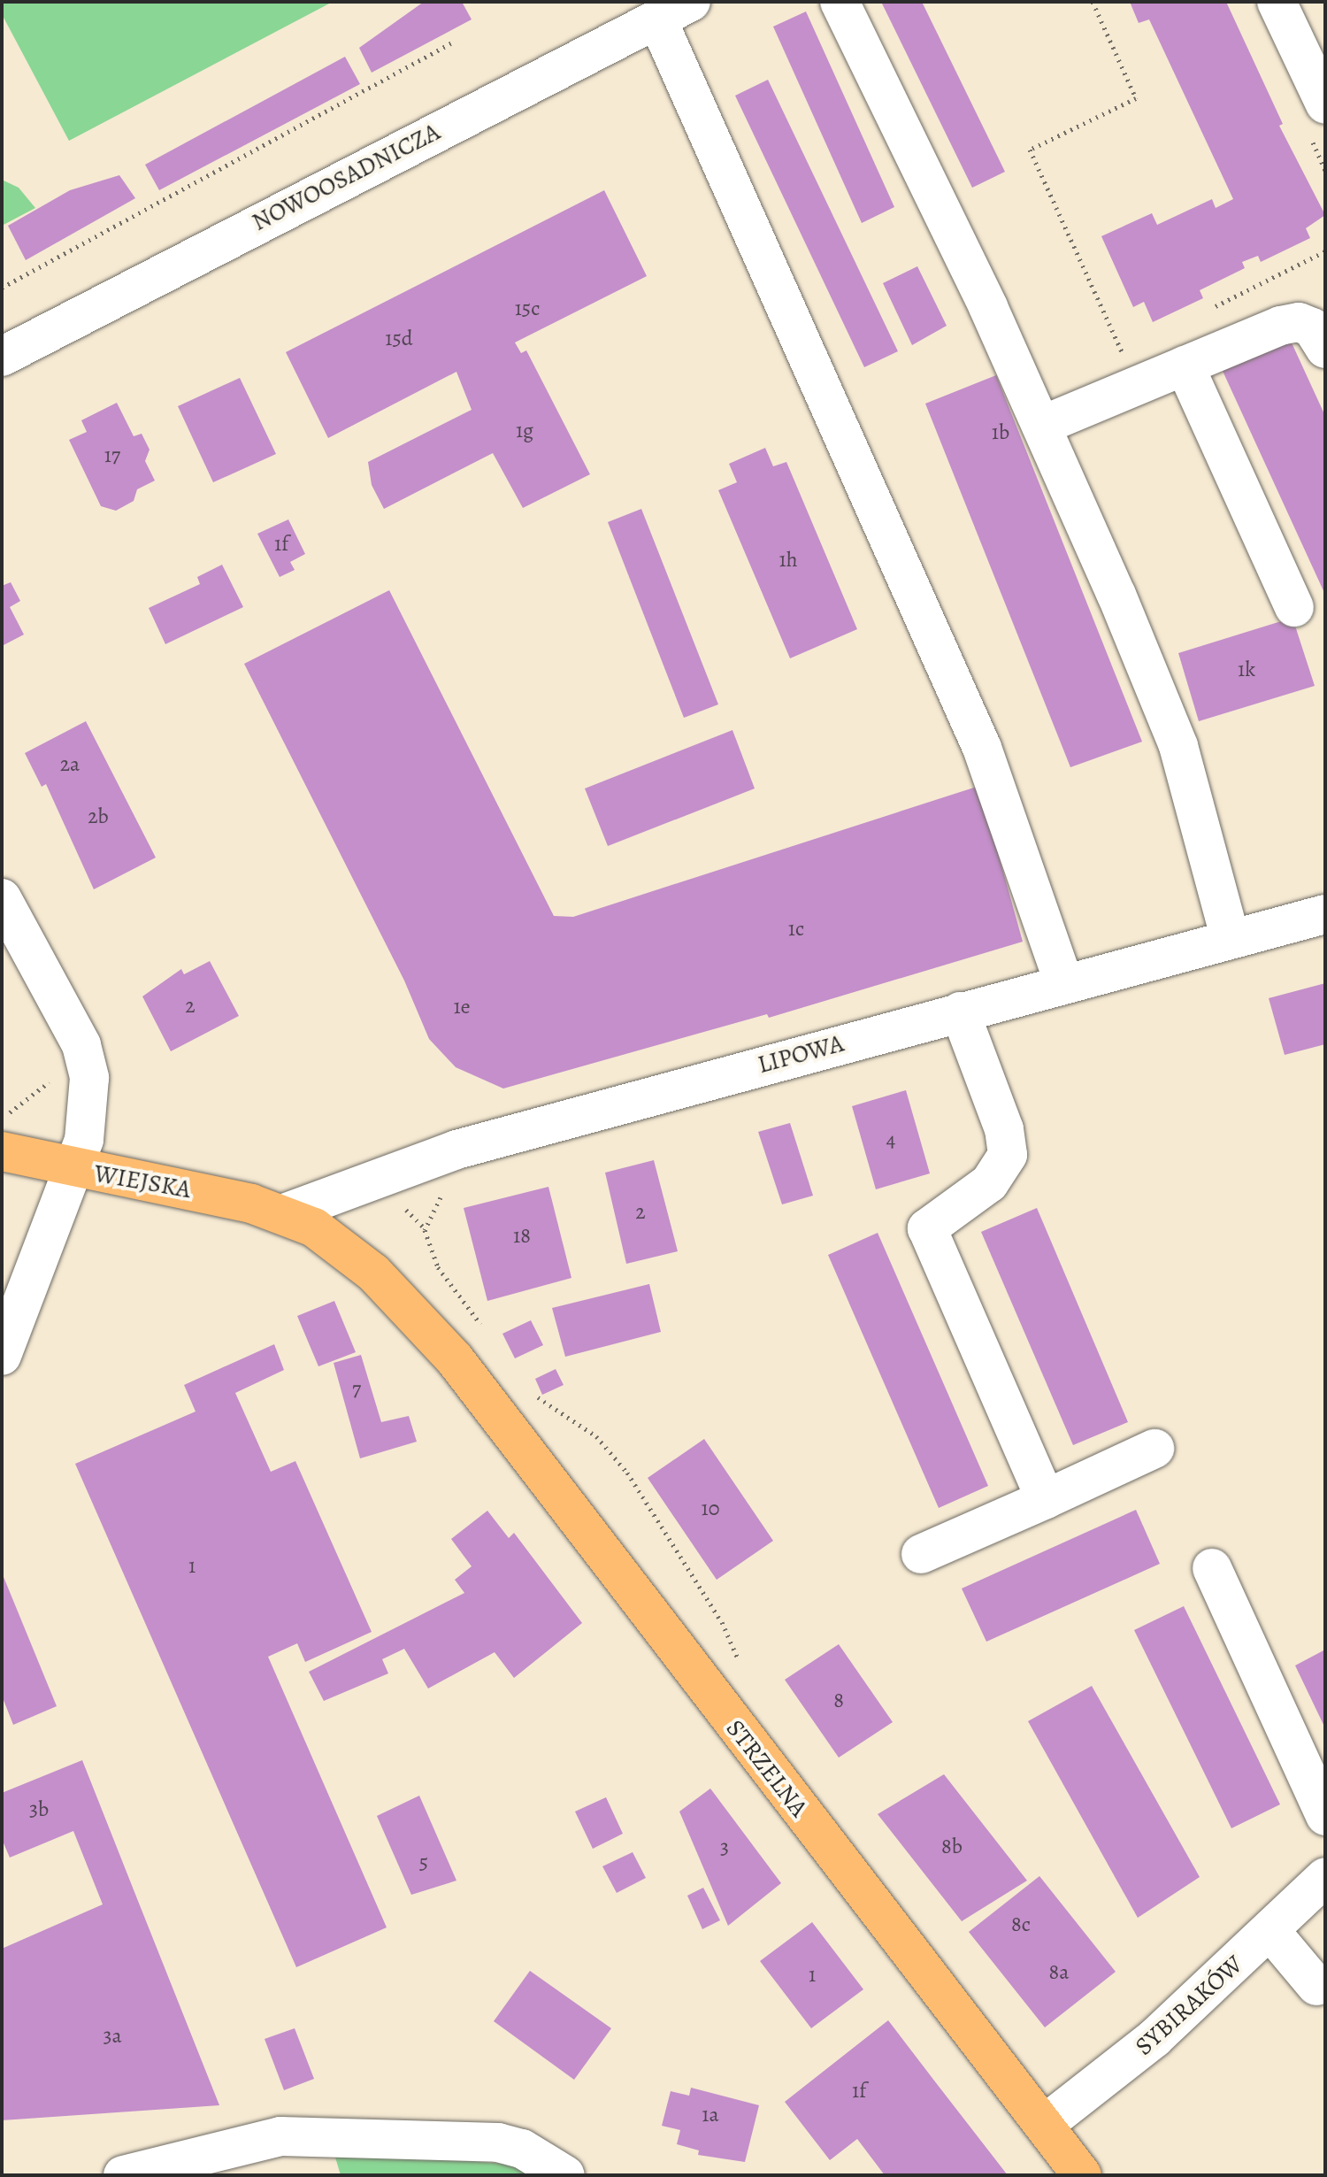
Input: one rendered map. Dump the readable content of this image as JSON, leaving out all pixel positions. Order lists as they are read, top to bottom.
{
  "streets": {
    "main road": ["WIEJSKA", "STRZELNA"],
    "street": ["NOWOOSADNICZA", "LIPOWA", "SYBIRAKÓW"]
  },
  "crossings": [
    ["LIPOWA", "WIEJSKA"],
    ["WIEJSKA", "STRZELNA"],
    ["STRZELNA", "SYBIRAKÓW"]
  ],
  "house_numbers": [
    "15c",
    "15d",
    "1g",
    "1b",
    "17",
    "1f",
    "1h",
    "1k",
    "2a",
    "2b",
    "1c",
    "2",
    "1e",
    "4",
    "2",
    "18",
    "7",
    "10",
    "1",
    "8",
    "3b",
    "8b",
    "3",
    "5",
    "8c",
    "8a",
    "1",
    "3a",
    "1f",
    "1a"
  ]
}
